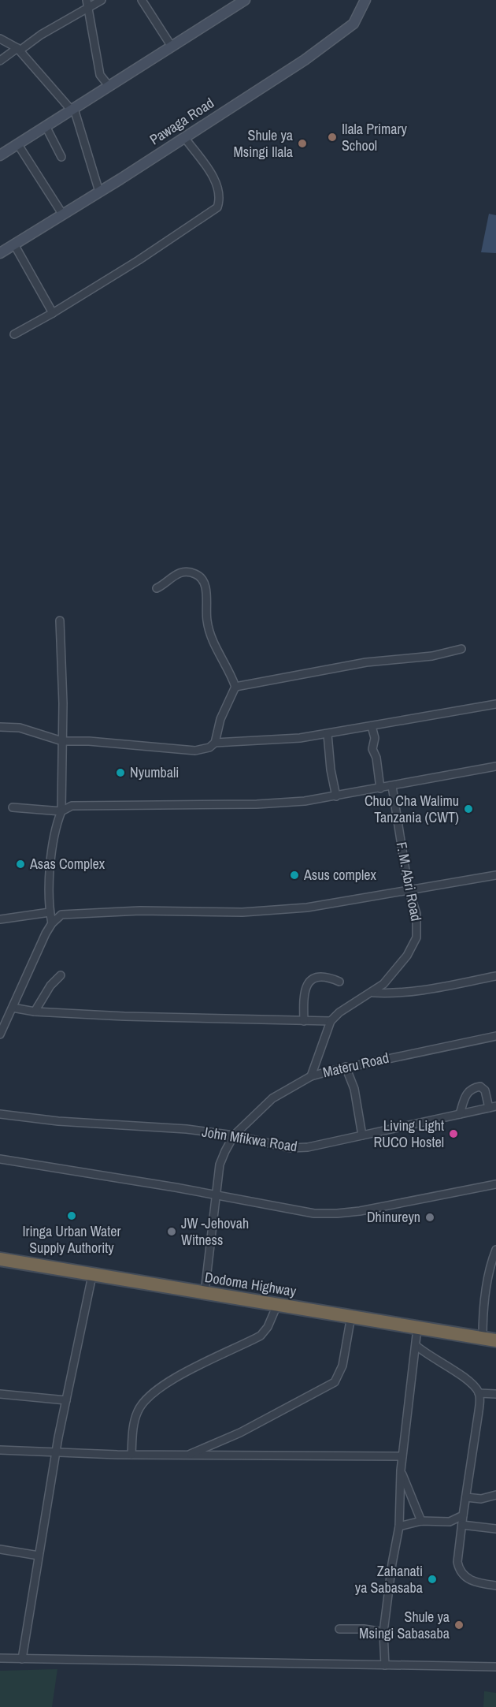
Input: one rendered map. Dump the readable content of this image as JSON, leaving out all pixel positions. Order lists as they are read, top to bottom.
{
  "streets": {
    "highway": ["Dodoma Highway"],
    "main road": ["Pawaga Road"],
    "street": ["F. M. Abri Road", "Materu Road", "John Mfikwa Road"]
  },
  "crossings": [
    ["Materu Road", "John Mfikwa Road"]
  ],
  "places": [
    "Ilala Primary School",
    "Shule ya Msingi Ilala",
    "Nyumbali",
    "Chuo Cha Walimu Tanzania (CWT)",
    "Asas Complex",
    "Asus complex",
    "Living Light RUCO Hostel",
    "Iringa Urban Water Supply Authority",
    "Dhinureyn",
    "JW -Jehovah Witness",
    "Zahanati ya Sabasaba",
    "Shule ya Msingi Sabasaba"
  ]
}
